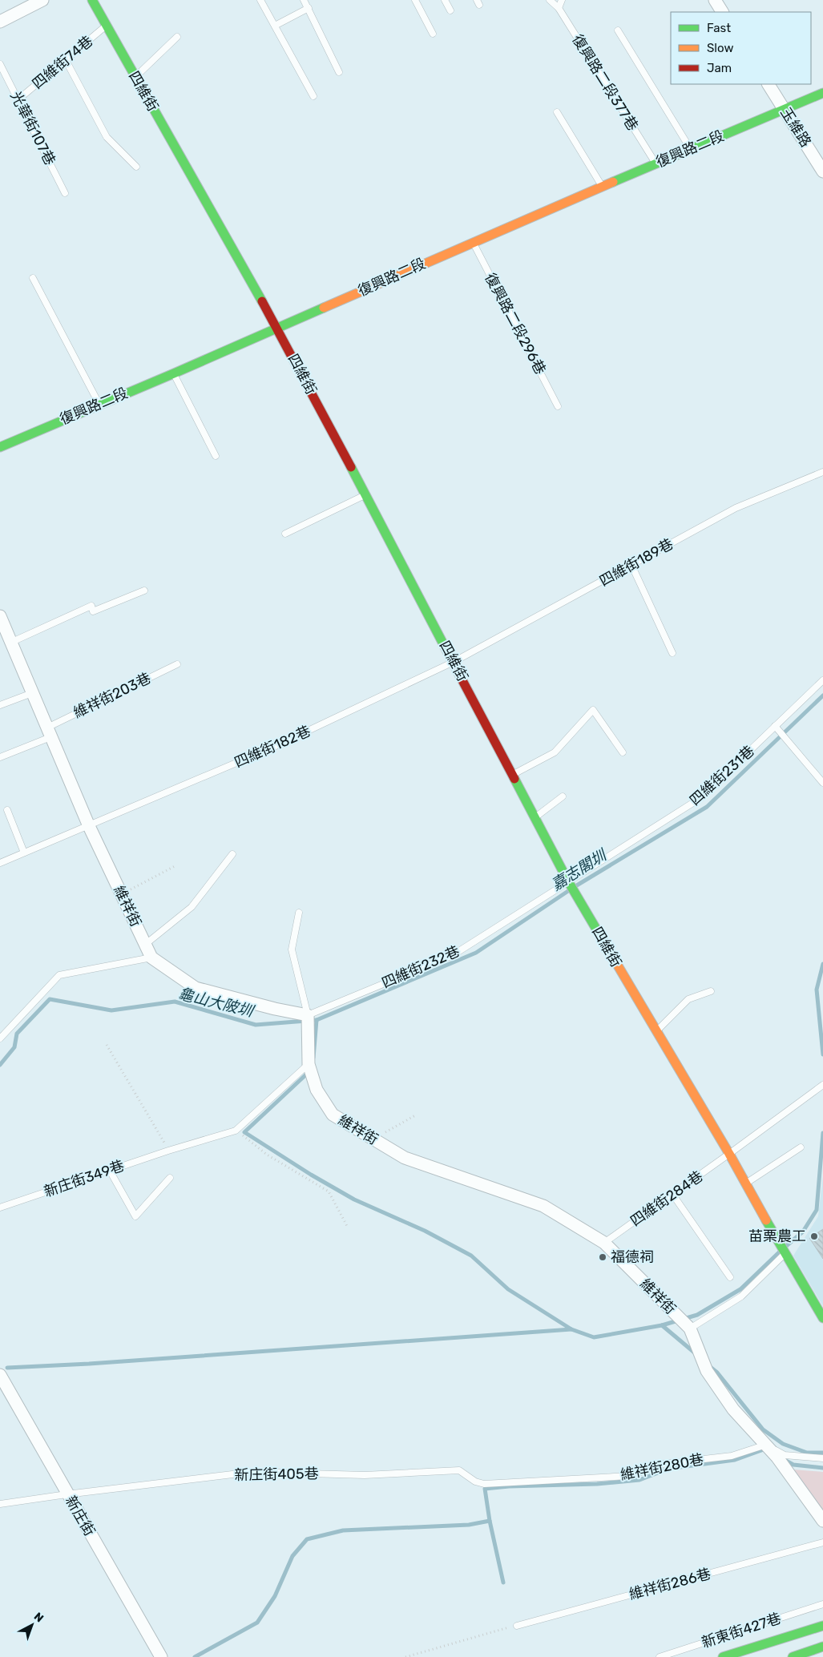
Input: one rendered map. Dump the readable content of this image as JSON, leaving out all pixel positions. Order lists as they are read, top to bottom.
{
  "streets": {
    "street": [
      "四維街",
      "玉維路",
      "復興路二段",
      "維祥街",
      "新庄街"
    ],
    "lane": [
      "四維街74巷",
      "復興路二段377巷",
      "光華街107巷",
      "復興路二段296巷",
      "四維街189巷",
      "維祥街203巷",
      "四維街182巷",
      "四維街231巷",
      "四維街232巷",
      "新庄街349巷",
      "四維街284巷",
      "維祥街280巷",
      "新庄街405巷",
      "維祥街286巷",
      "新東街427巷"
    ]
  },
  "crossings": [
    ["四維街74巷", "四維街"],
    ["四維街74巷", "光華街107巷"],
    ["復興路二段377巷", "復興路二段"],
    ["四維街", "復興路二段"],
    ["四維街", "四維街189巷"],
    ["四維街", "四維街182巷"],
    ["四維街", "四維街231巷"],
    ["四維街", "四維街232巷"],
    ["四維街", "四維街284巷"],
    ["玉維路", "復興路二段"],
    ["復興路二段", "復興路二段296巷"],
    ["四維街189巷", "四維街182巷"],
    ["維祥街203巷", "維祥街"],
    ["四維街182巷", "維祥街"],
    ["四維街231巷", "四維街232巷"],
    ["維祥街", "四維街232巷"],
    ["維祥街", "四維街284巷"],
    ["維祥街", "維祥街280巷"],
    ["維祥街280巷", "新庄街405巷"],
    ["新庄街405巷", "新庄街"]
  ],
  "water": ["嘉志閣圳", "龜山大陂圳"],
  "places": ["苗栗農工", "福德祠"],
  "legend": ["Fast", "Slow", "Jam"],
  "north": "top right"
}
